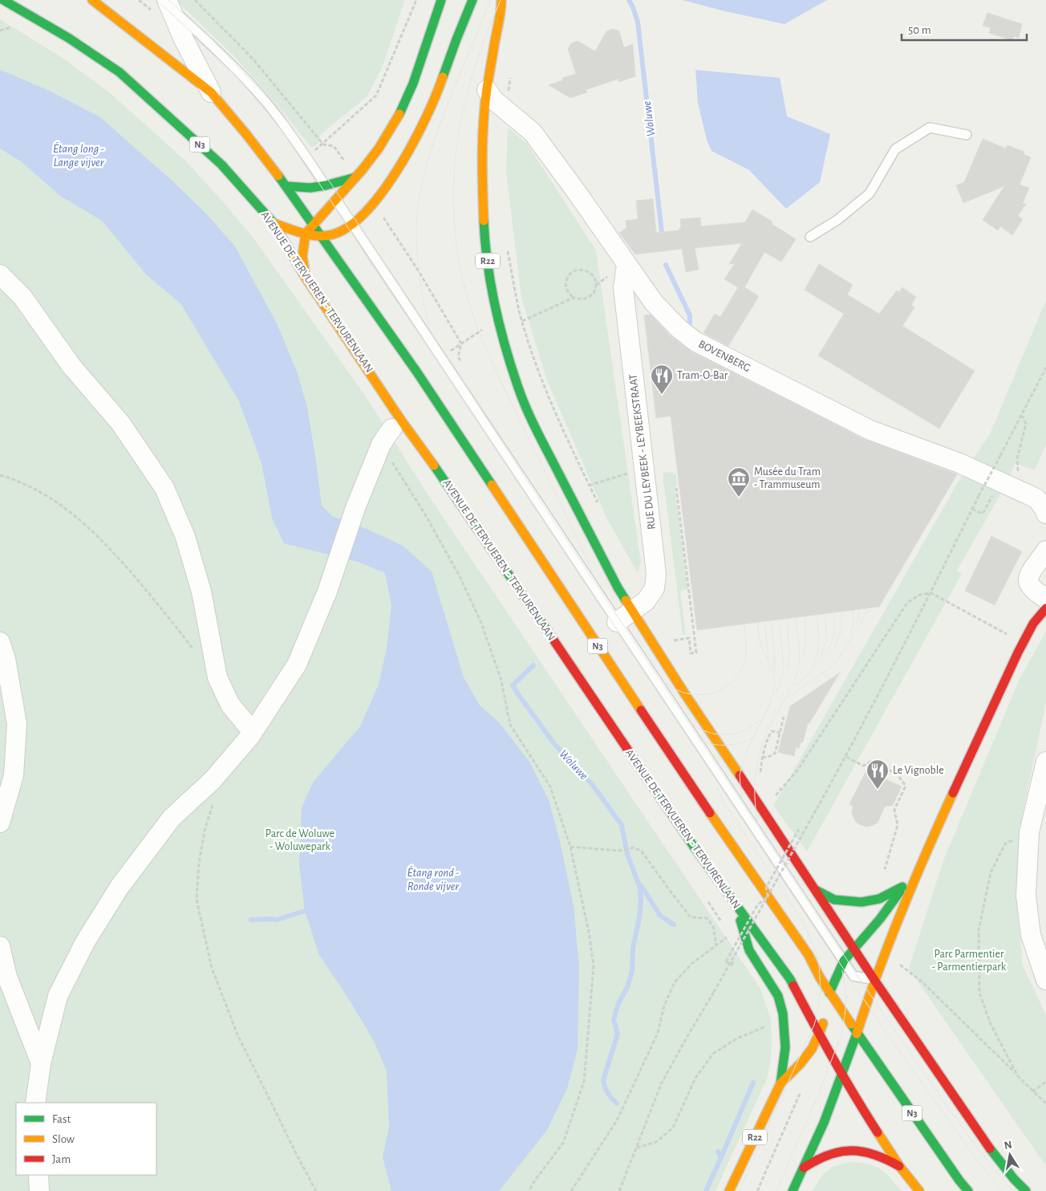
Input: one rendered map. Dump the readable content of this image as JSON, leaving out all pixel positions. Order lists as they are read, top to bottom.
{
  "streets": {
    "main road": ["N3", "R22", "AVENUE DE TERVUEREN - TERVURENLAAN"],
    "street": ["BOVENBERG", "RUE DU LEYBEEK - LEYBEEKSTRAAT"]
  },
  "crossings": [
    ["R22", "AVENUE DE TERVUEREN - TERVURENLAAN"],
    ["R22", "BOVENBERG"],
    ["BOVENBERG", "RUE DU LEYBEEK - LEYBEEKSTRAAT"]
  ],
  "water": ["Woluwe", "Étang long - Lange vijver", "Étang rond - Ronde vijver"],
  "parks": ["Parc de Woluwe - Woluwepark", "Parc Parmentier - Parmentierpark"],
  "places": {
    "restaurant": ["Tram-O-Bar", "Le Vignoble"],
    "museum": ["Musée du Tram - Trammuseum"]
  },
  "legend": ["Fast", "Slow", "Jam"],
  "scale_bar": "50 m",
  "north": "top"
}
